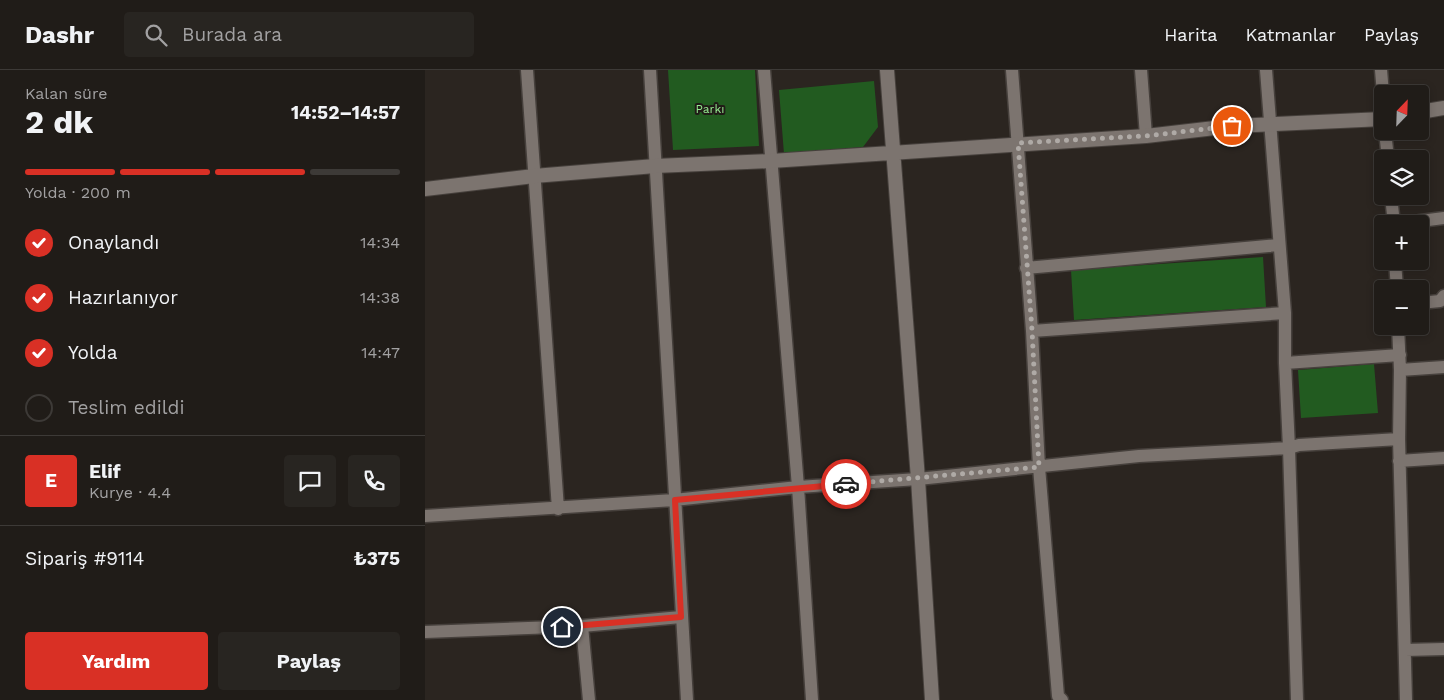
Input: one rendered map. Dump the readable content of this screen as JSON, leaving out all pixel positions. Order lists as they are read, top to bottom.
{
  "parks": ["Parkı"],
  "north": "top right",
  "page": {
    "header": "Dashr",
    "search": "Burada ara",
    "nav": ["Harita", "Katmanlar", "Paylaş"],
    "heading": ["2 dk", "Kalan süre", "14:52–14:57"],
    "panel": [
      "Elif",
      "Kurye · 4.4",
      "Sipariş #9114",
      "₺375"
    ],
    "map_buttons": ["+", "−"],
    "bar": "Yolda · 200 m",
    "list": [
      ["Onaylandı", "14:34"],
      ["Hazırlanıyor", "14:38"],
      ["Yolda", "14:47"],
      "Teslim edildi"
    ],
    "round": "E",
    "buttons": ["Yardım", "Paylaş"]
  }
}
